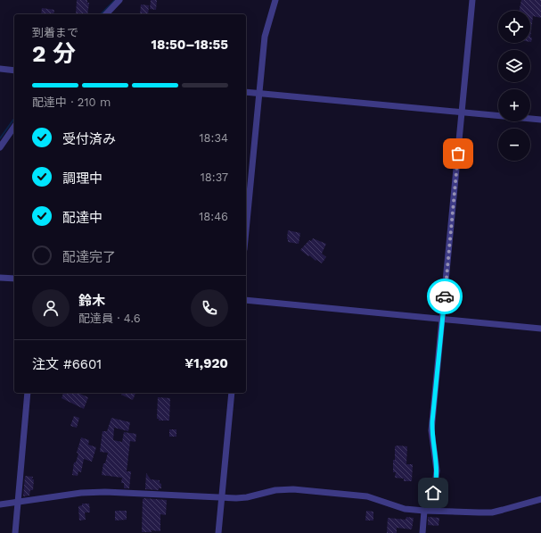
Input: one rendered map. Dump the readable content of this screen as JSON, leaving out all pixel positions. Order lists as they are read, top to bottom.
{
  "page": {
    "map_buttons": ["+", "−"],
    "heading": ["2 分", "到着まで", "18:50–18:55"],
    "panel": [
      "鈴木",
      "配達員 · 4.6",
      "注文 #6601",
      "¥1,920"
    ],
    "bar": "配達中 · 210 m",
    "list": [
      ["受付済み", "18:34"],
      ["調理中", "18:37"],
      ["配達中", "18:46"],
      "配達完了"
    ]
  }
}
